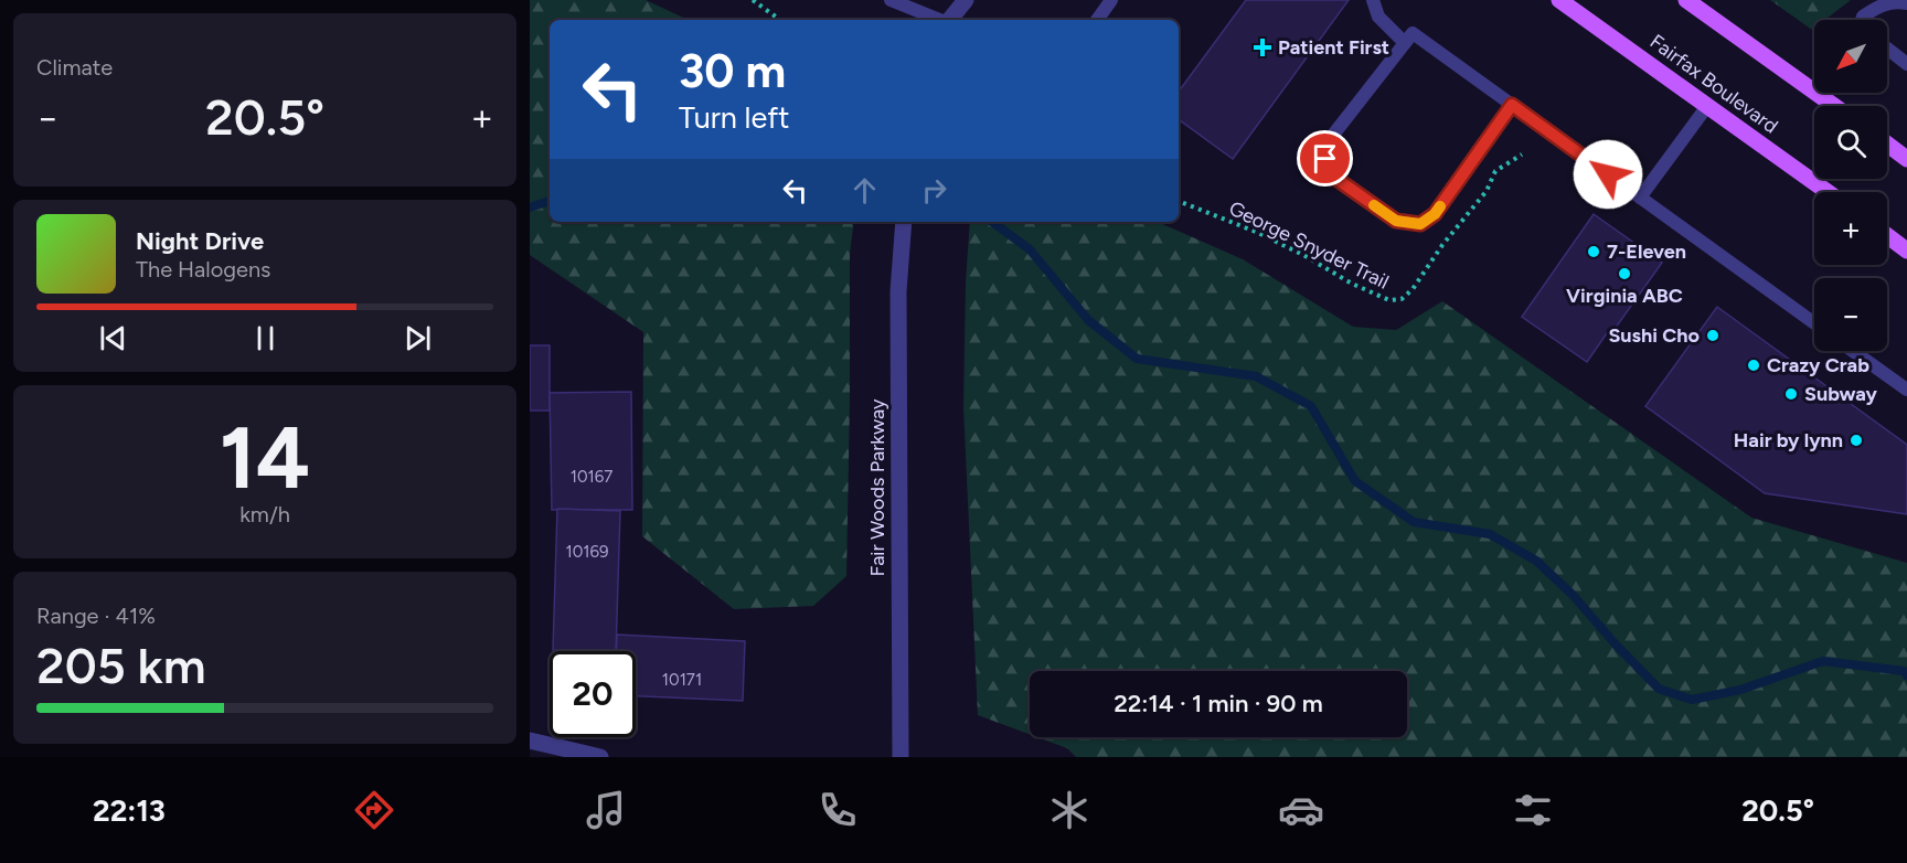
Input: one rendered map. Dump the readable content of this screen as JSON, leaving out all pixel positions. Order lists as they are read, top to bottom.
{
  "streets": {
    "main road": ["Fairfax Boulevard"],
    "street": ["Fair Woods Parkway"],
    "path": ["George Snyder Trail"]
  },
  "places": {
    "health": ["Patient First"],
    "other": [
      "7-Eleven",
      "Virginia ABC",
      "Sushi Cho",
      "Crazy Crab",
      "Subway",
      "Hair by lynn"
    ]
  },
  "house_numbers": ["10167", "10169", "10171"],
  "north": "bottom left",
  "page": {
    "tile": [
      "Climate",
      ["14", "km/h"],
      ["Range · 41%", "205 km"]
    ],
    "map_buttons": ["+", "−"],
    "turn": ["30 m", "Turn left"],
    "heat": ["−", "20.5°", "+"],
    "song": ["Night Drive", "The Halogens"],
    "limit": "20",
    "trip": "22:14 · 1 min · 90 m",
    "tabs": ["22:13", "20.5°"]
  }
}
